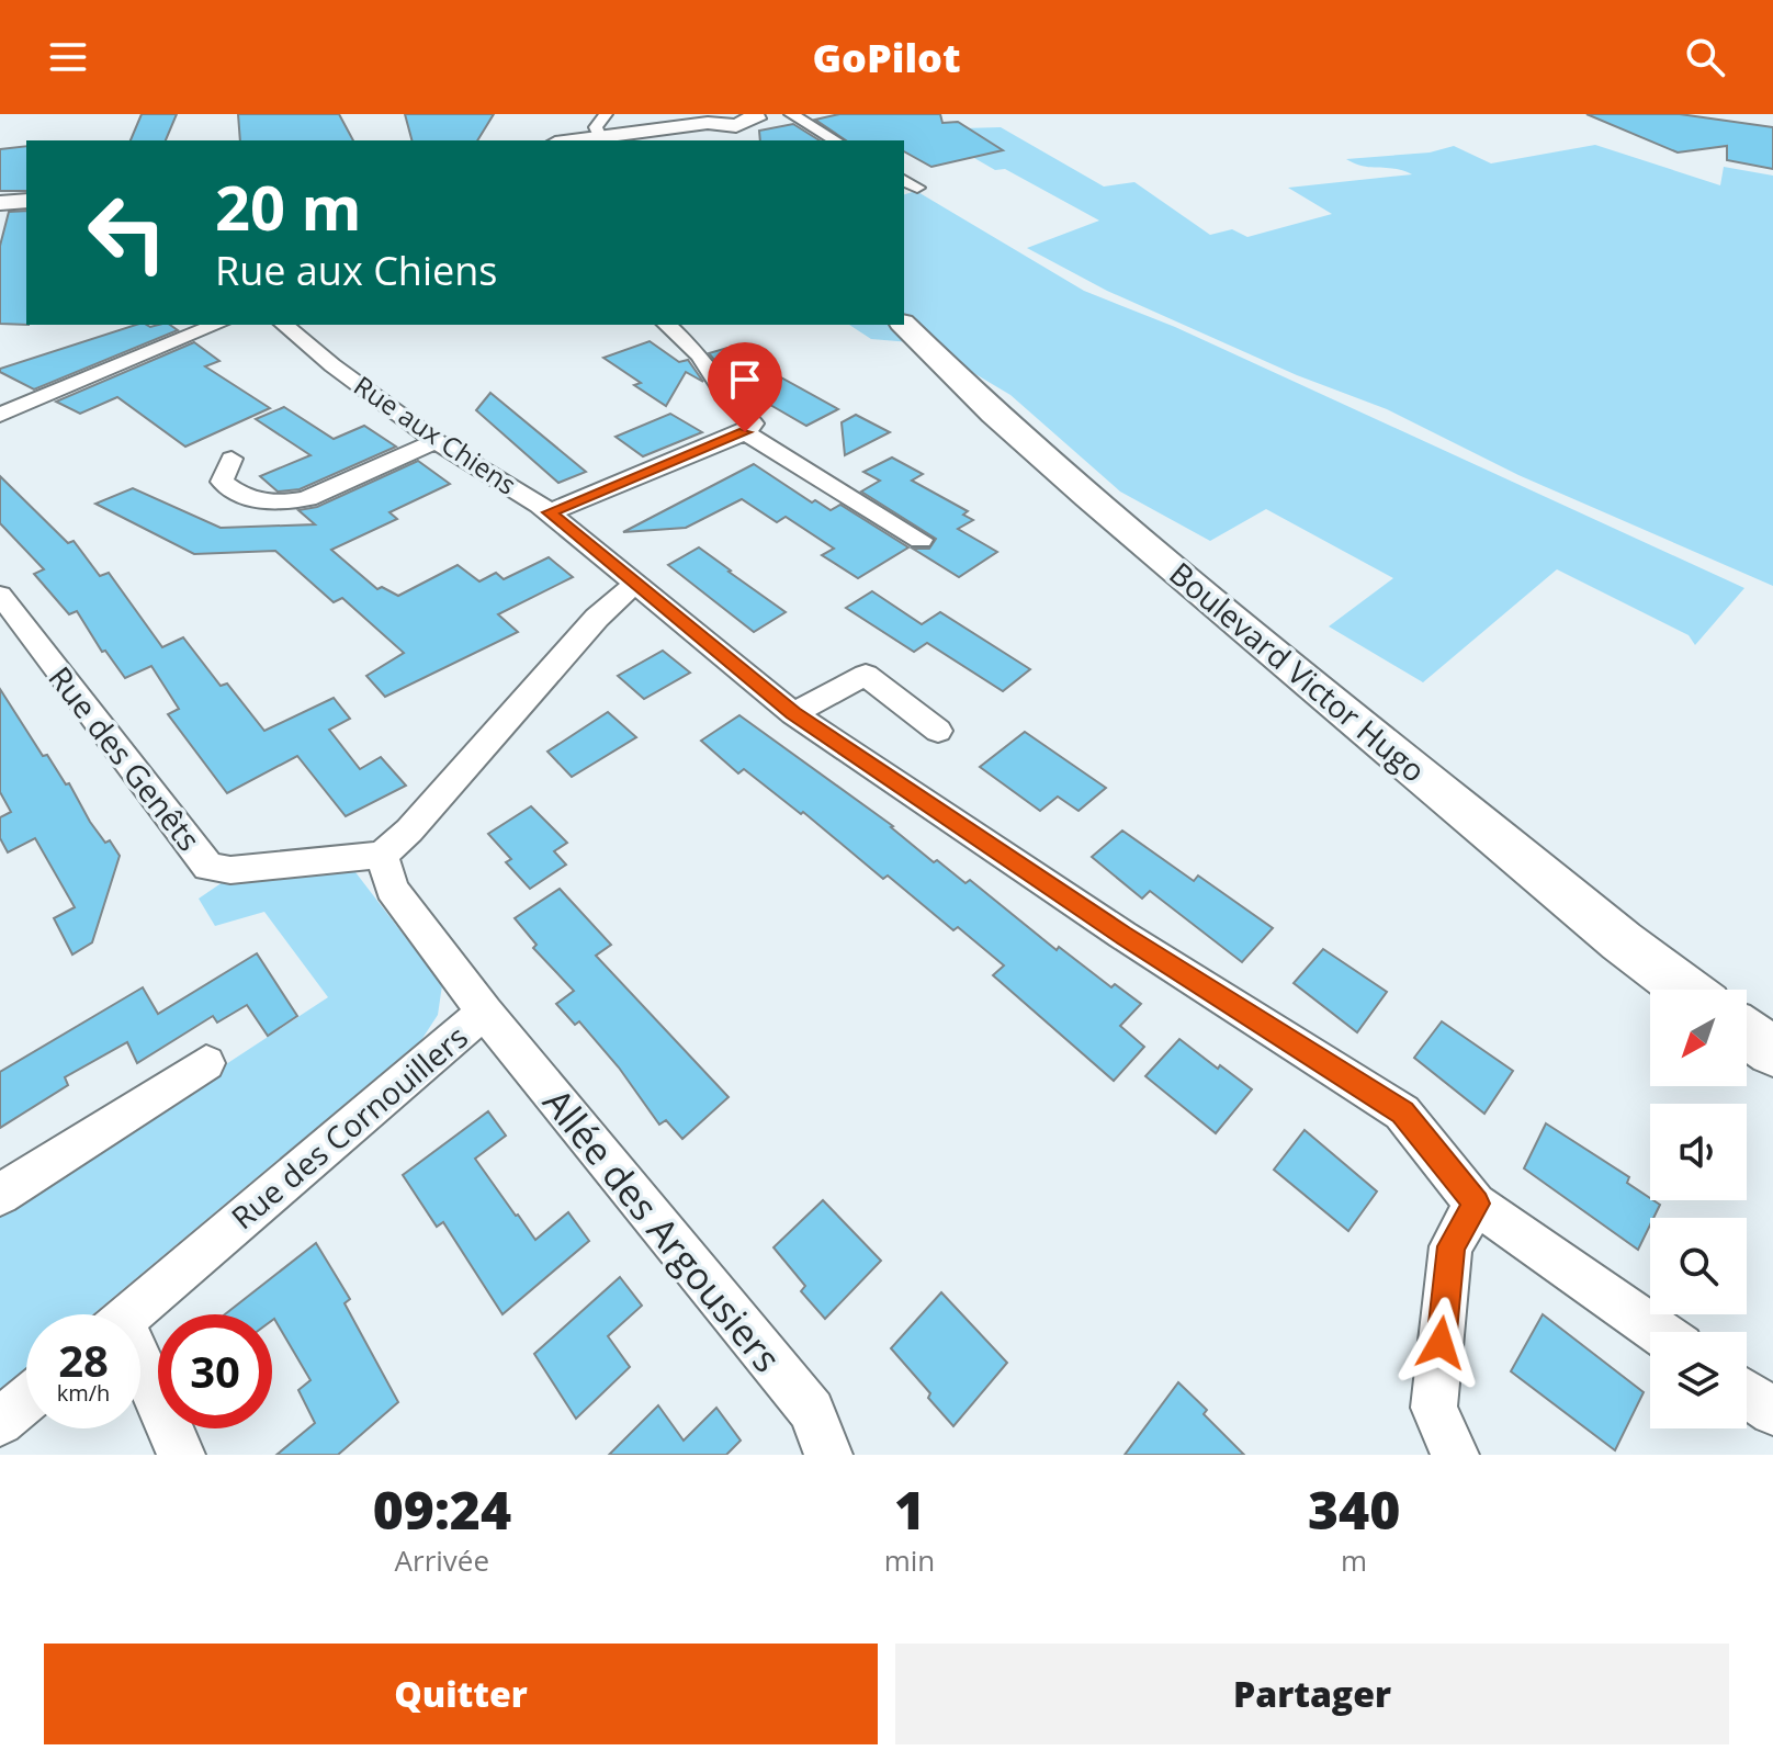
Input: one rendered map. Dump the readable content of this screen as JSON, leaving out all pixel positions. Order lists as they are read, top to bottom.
{
  "streets": {
    "main road": ["Boulevard Victor Hugo"],
    "street": [
      "Rue aux Chiens",
      "Rue des Genêts",
      "Rue des Cornouillers",
      "Allée des Argousiers"
    ]
  },
  "crossings": [
    ["Rue des Genêts", "Rue des Cornouillers"],
    ["Rue des Cornouillers", "Allée des Argousiers"]
  ],
  "north": "bottom left",
  "page": {
    "header": "GoPilot",
    "turn": ["20 m", "Rue aux Chiens"],
    "speed": "28 km/h",
    "limit": "30",
    "eta": [
      "09:24",
      "Arrivée",
      "1",
      "min",
      "340",
      "m"
    ],
    "buttons": ["Quitter", "Partager"]
  }
}
